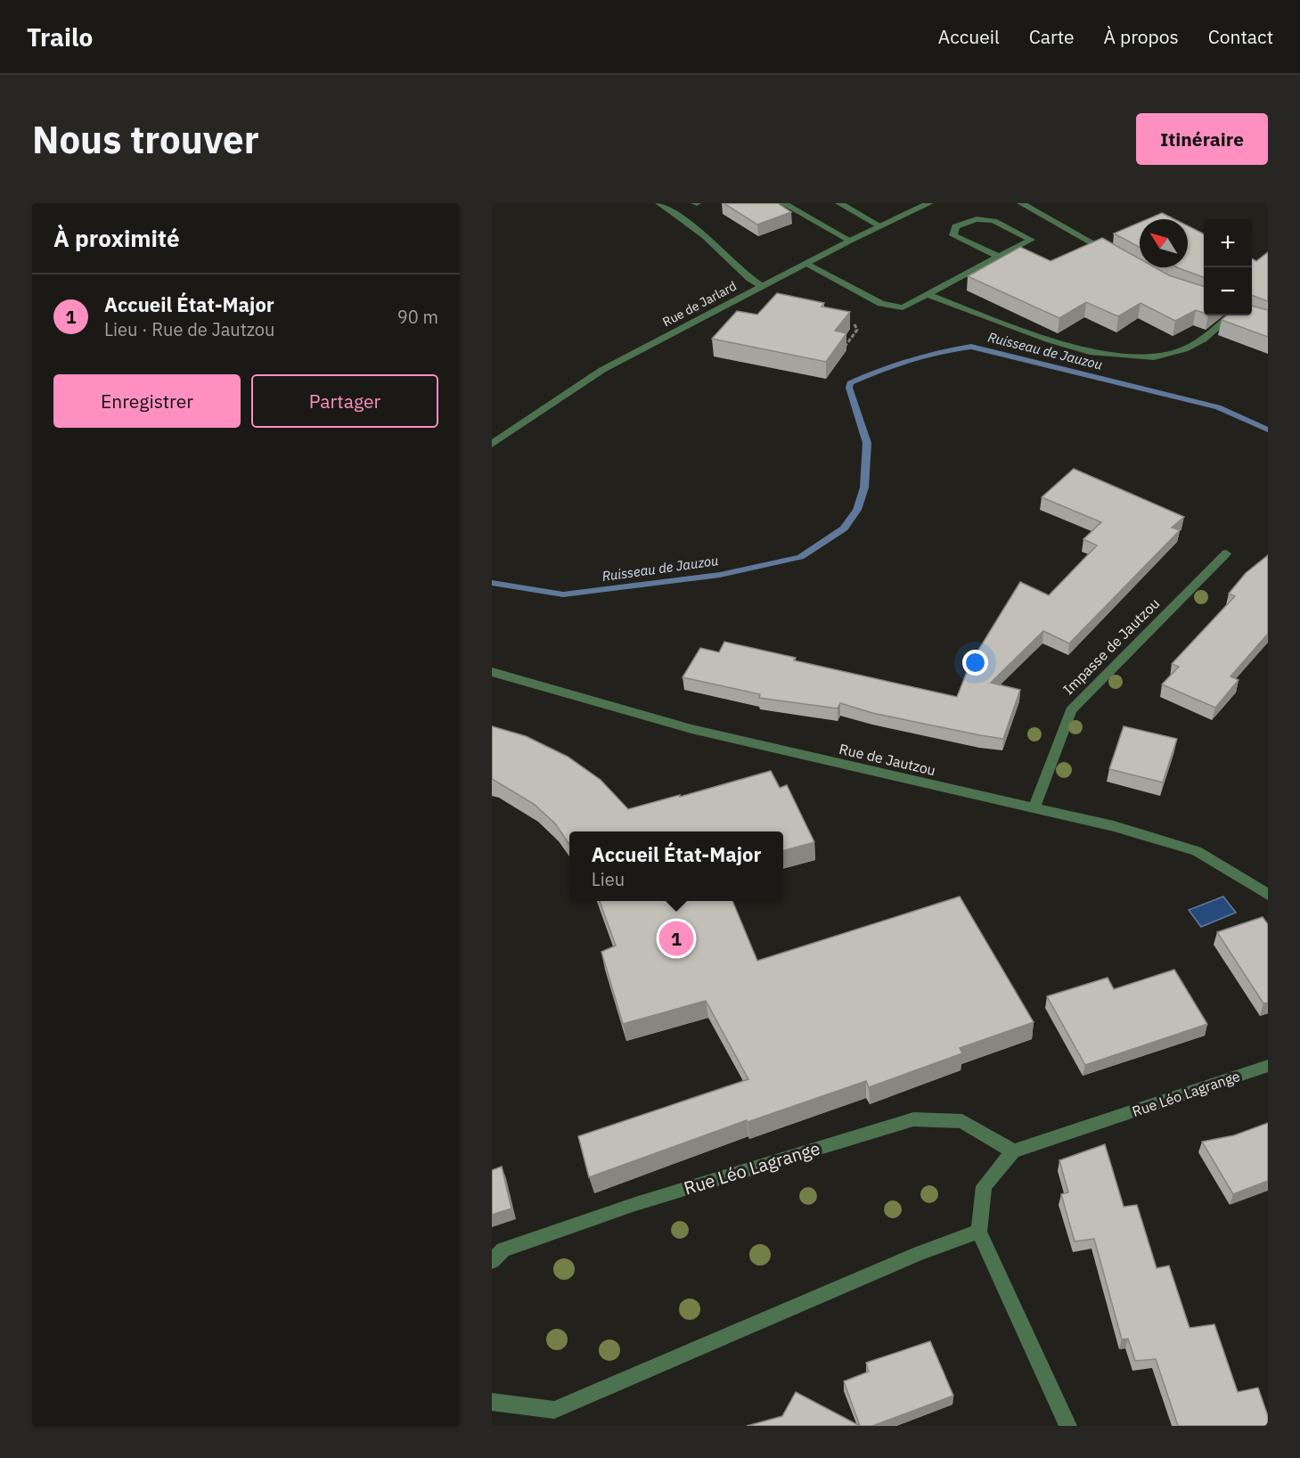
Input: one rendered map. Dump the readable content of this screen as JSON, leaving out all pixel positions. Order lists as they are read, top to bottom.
{
  "streets": {
    "street": [
      "Rue de Jarlard",
      "Impasse de Jautzou",
      "Rue de Jautzou",
      "Rue Léo Lagrange"
    ]
  },
  "crossings": [
    ["Impasse de Jautzou", "Rue de Jautzou"]
  ],
  "water": ["Ruisseau de Jauzou"],
  "north": "top left",
  "page": {
    "header": "Trailo",
    "nav": [
      "Accueil",
      "Carte",
      "À propos",
      "Contact"
    ],
    "buttons": [
      "Itinéraire",
      ["Enregistrer", "Partager"]
    ],
    "title": "Nous trouver",
    "heading": "À proximité",
    "map_buttons": ["+", "−"],
    "list": [
      {
        "mark": "1",
        "name": "Accueil État-Major",
        "note": "Lieu · Rue de Jautzou",
        "value": "90 m"
      }
    ],
    "popup": ["Accueil État-Major", "Lieu"],
    "pins": "1"
  }
}
